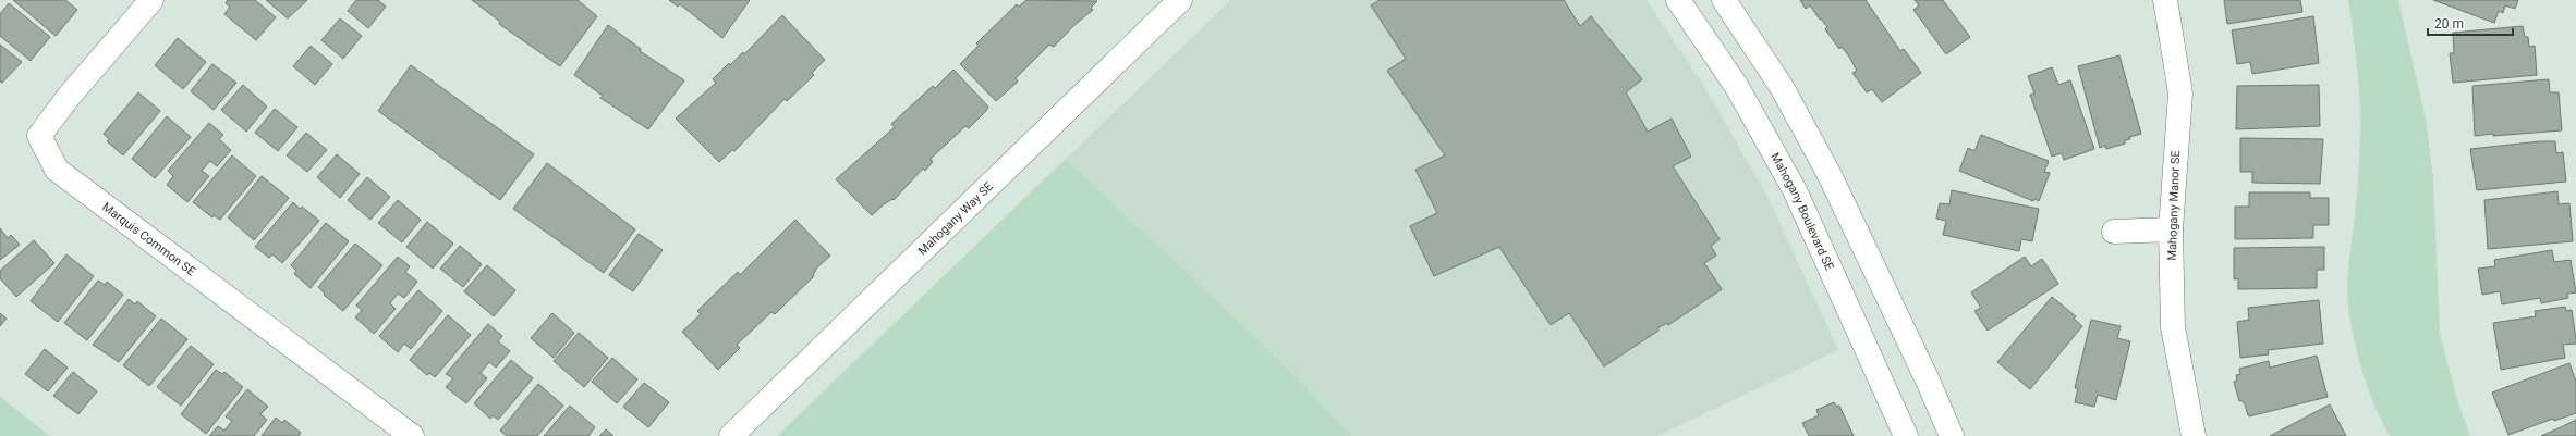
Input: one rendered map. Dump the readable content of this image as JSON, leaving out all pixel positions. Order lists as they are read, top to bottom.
{
  "streets": {
    "street": [
      "Mahogany Manor SE",
      "Mahogany Boulevard SE",
      "Mahogany Way SE",
      "Marquis Common SE"
    ]
  },
  "scale_bar": "20 m"
}
